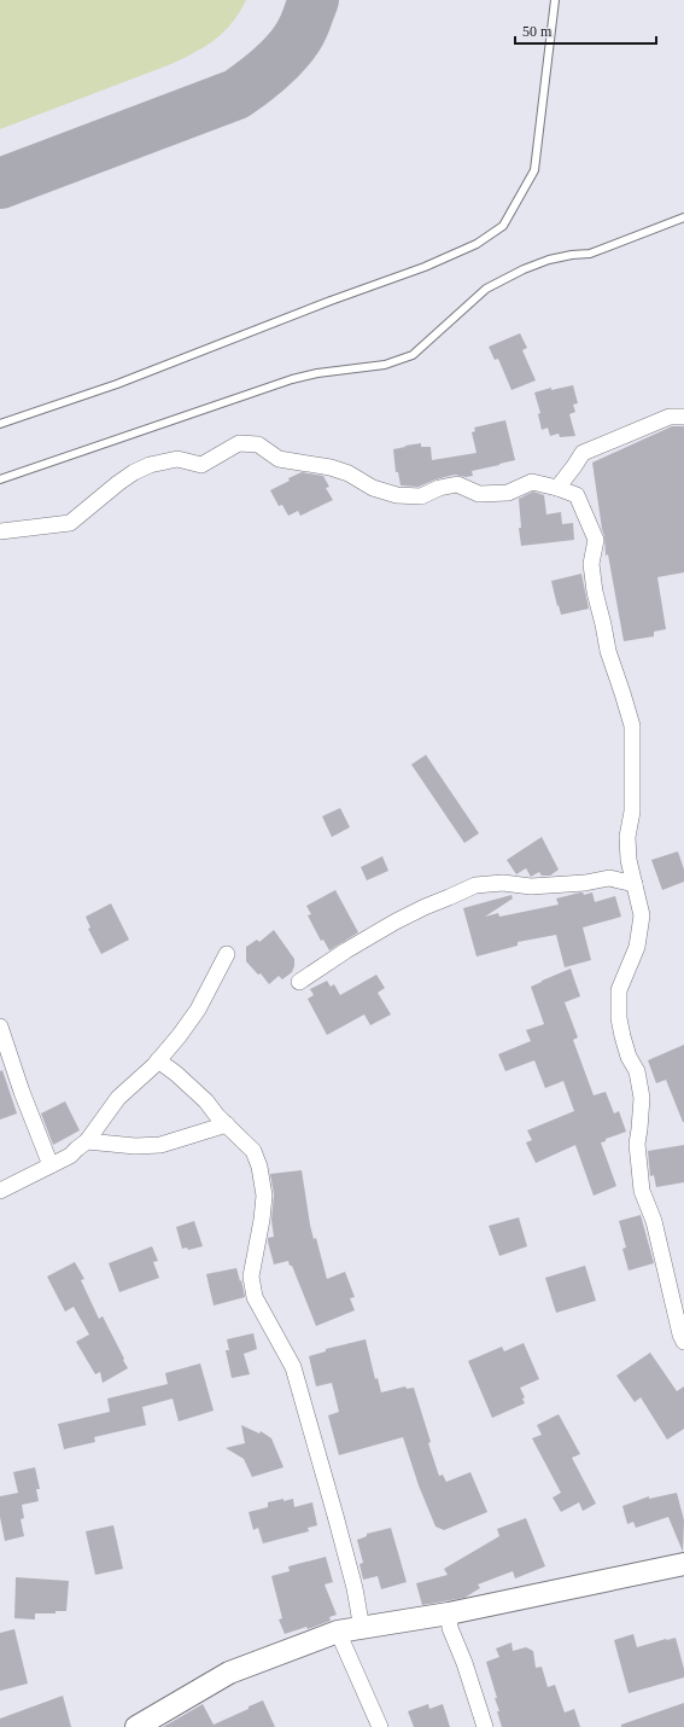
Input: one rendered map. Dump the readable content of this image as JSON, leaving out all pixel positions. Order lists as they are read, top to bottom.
{
  "scale_bar": "50 m"
}
